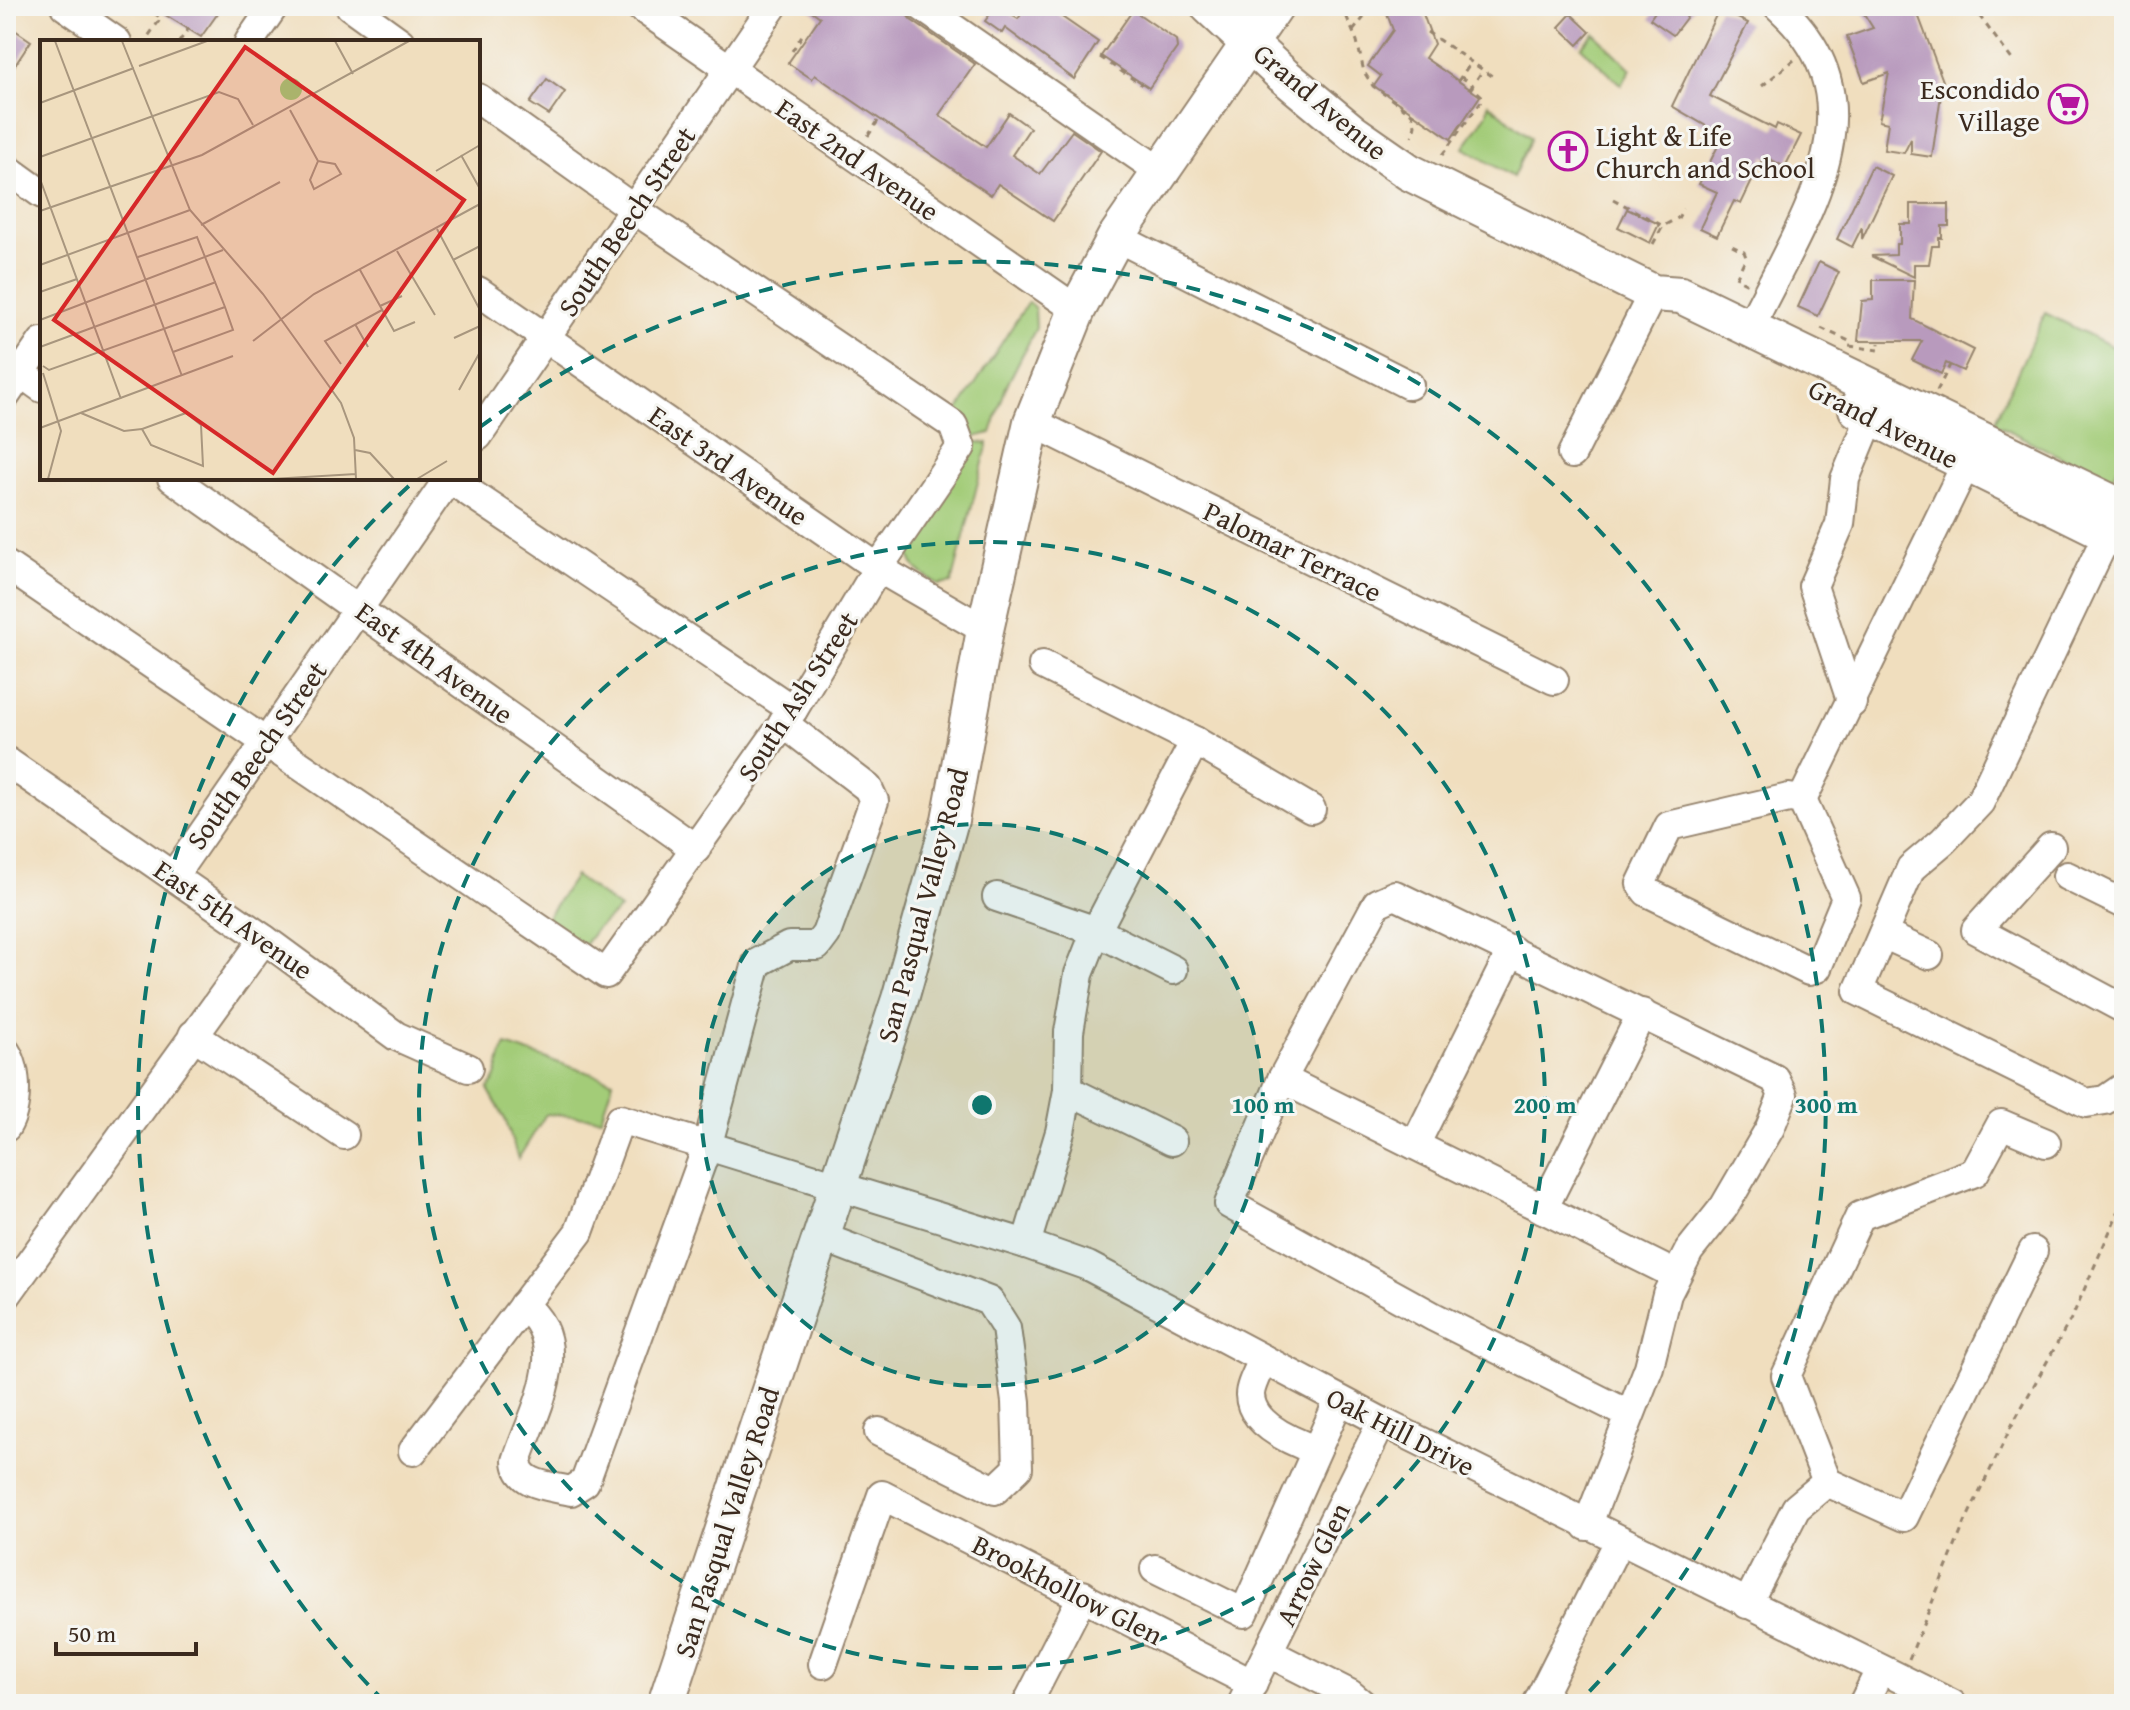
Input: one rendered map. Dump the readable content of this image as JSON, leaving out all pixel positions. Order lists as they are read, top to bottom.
{
  "streets": {
    "main road": ["Grand Avenue", "San Pasqual Valley Road"],
    "street": [
      "East 2nd Avenue",
      "South Beech Street",
      "East 3rd Avenue",
      "Palomar Terrace",
      "East 4th Avenue",
      "South Ash Street",
      "East 5th Avenue",
      "Oak Hill Drive",
      "Arrow Glen",
      "Brookhollow Glen"
    ]
  },
  "crossings": [
    ["Grand Avenue", "San Pasqual Valley Road"],
    ["East 2nd Avenue", "South Beech Street"],
    ["East 2nd Avenue", "San Pasqual Valley Road"],
    ["South Beech Street", "East 3rd Avenue"],
    ["South Beech Street", "East 4th Avenue"],
    ["South Beech Street", "South Ash Street"],
    ["South Beech Street", "East 5th Avenue"],
    ["East 3rd Avenue", "South Ash Street"],
    ["East 3rd Avenue", "San Pasqual Valley Road"],
    ["Palomar Terrace", "San Pasqual Valley Road"],
    ["East 4th Avenue", "South Ash Street"],
    ["San Pasqual Valley Road", "Oak Hill Drive"],
    ["Oak Hill Drive", "Arrow Glen"],
    ["Arrow Glen", "Brookhollow Glen"]
  ],
  "places": {
    "supermarket": ["Escondido Village"],
    "church": ["Light & Life Church and School"]
  },
  "scale_bar": "50 m",
  "rings": ["100 m", "200 m", "300 m"]
}
